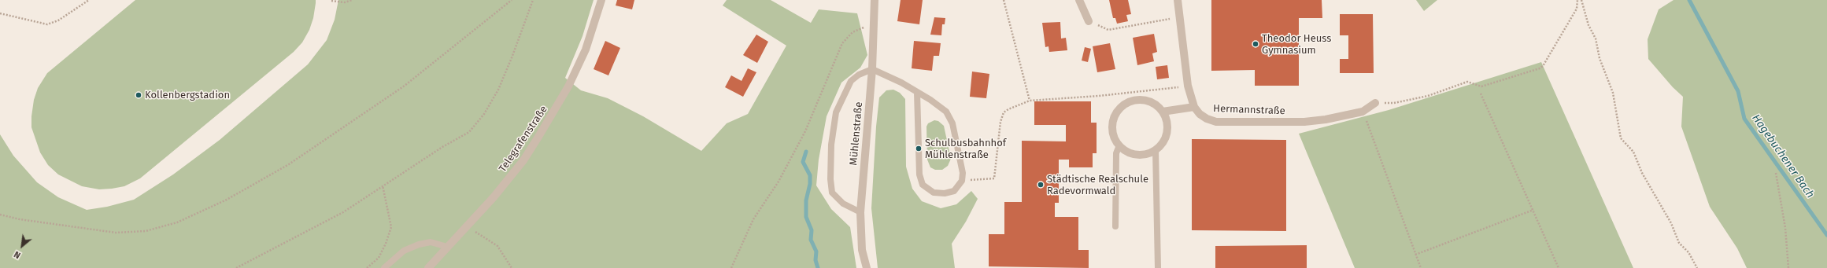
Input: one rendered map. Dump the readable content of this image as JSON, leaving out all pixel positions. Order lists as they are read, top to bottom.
{
  "streets": {
    "street": ["Hermannstraße", "Mühlenstraße", "Telegrafenstraße"]
  },
  "water": ["Hagebuchener Bach"],
  "places": [
    "Theodor Heuss Gymnasium",
    "Kollenbergstadion",
    "Schulbusbahnhof Mühlenstraße",
    "Städtische Realschule Radevormwald"
  ],
  "north": "bottom left"
}
